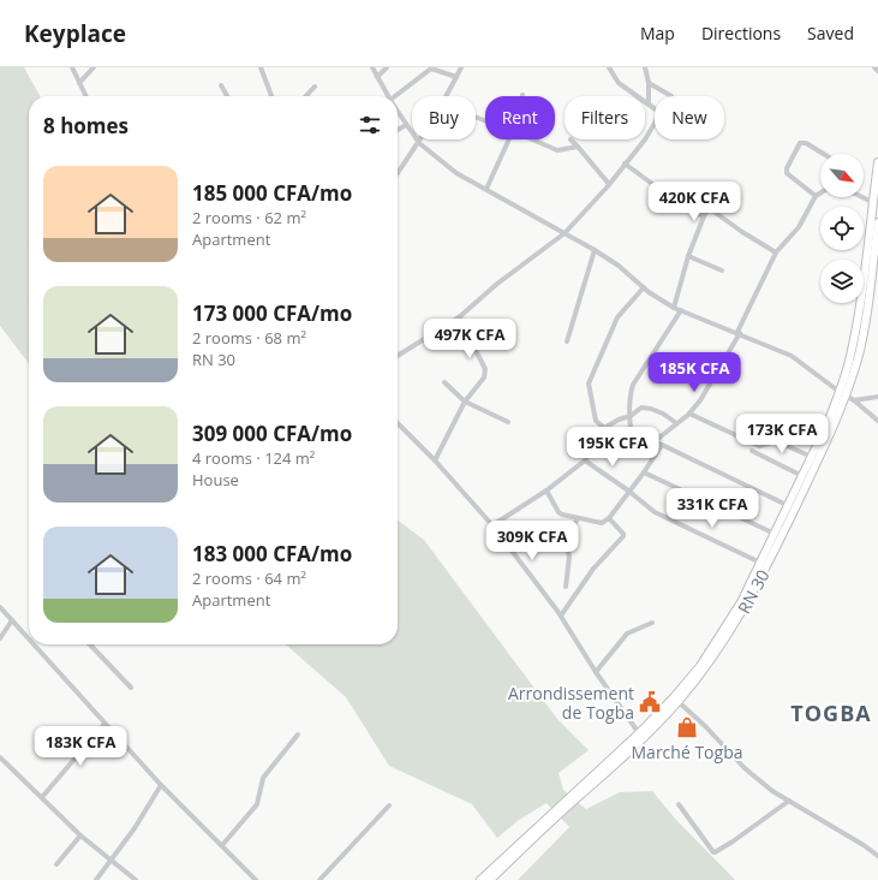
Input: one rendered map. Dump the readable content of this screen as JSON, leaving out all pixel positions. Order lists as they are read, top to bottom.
{
  "streets": {
    "main road": ["RN 30"]
  },
  "districts": ["TOGBA"],
  "places": {
    "public building": ["Arrondissement de Togba"],
    "shop": ["Marché Togba"]
  },
  "north": "bottom right",
  "page": {
    "header": "Keyplace",
    "nav": ["Map", "Directions", "Saved"],
    "chip": [
      "Buy",
      "Rent",
      "Filters",
      "New"
    ],
    "heading": "8 homes",
    "list": [
      {
        "name": "185 000 CFA/mo",
        "note": "2 rooms · 62 m² · Apartment"
      },
      {
        "name": "173 000 CFA/mo",
        "note": "2 rooms · 68 m² · RN 30"
      },
      {
        "name": "309 000 CFA/mo",
        "note": "4 rooms · 124 m² · House"
      },
      {
        "name": "183 000 CFA/mo",
        "note": "2 rooms · 64 m² · Apartment"
      }
    ],
    "price": [
      "420K CFA",
      "497K CFA",
      "185K CFA",
      "173K CFA",
      "195K CFA",
      "331K CFA",
      "309K CFA",
      "183K CFA"
    ]
  }
}
